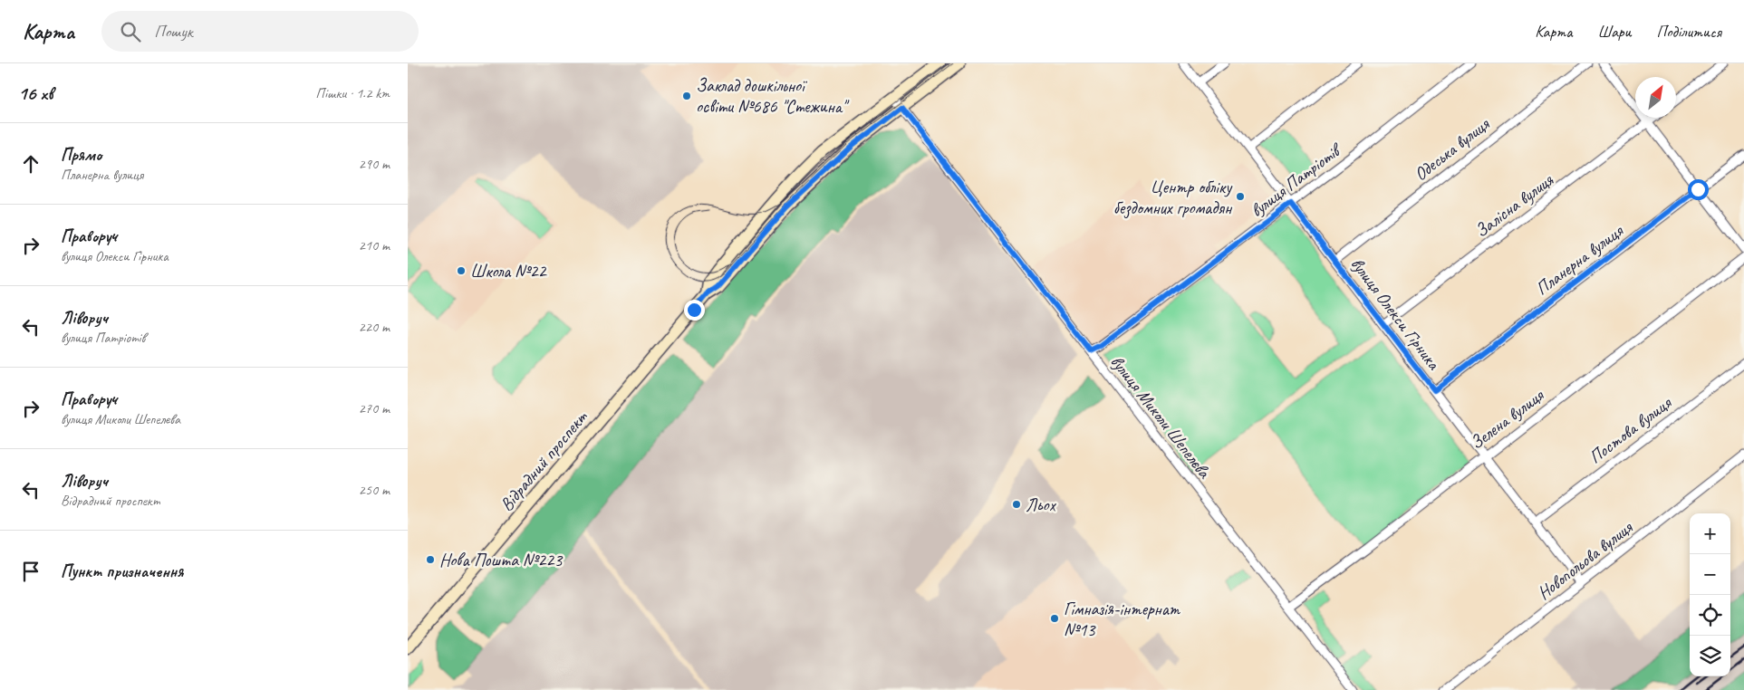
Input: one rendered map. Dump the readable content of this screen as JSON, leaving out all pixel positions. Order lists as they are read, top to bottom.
{
  "streets": {
    "main road": ["Відрадний проспект"],
    "street": [
      "Одеська вулиця",
      "вулиця Патріотів",
      "Залісна вулиця",
      "Планерна вулиця",
      "вулиця Олекси Гірника",
      "вулиця Миколи Шепелєва",
      "Зелена вулиця",
      "Постова вулиця",
      "Новопольова вулиця"
    ]
  },
  "crossings": [
    ["Одеська вулиця", "вулиця Олекси Гірника"],
    ["вулиця Патріотів", "вулиця Олекси Гірника"],
    ["вулиця Патріотів", "вулиця Миколи Шепелєва"],
    ["Залісна вулиця", "вулиця Олекси Гірника"],
    ["Планерна вулиця", "вулиця Олекси Гірника"],
    ["вулиця Олекси Гірника", "Зелена вулиця"],
    ["вулиця Олекси Гірника", "Постова вулиця"],
    ["вулиця Олекси Гірника", "Новопольова вулиця"],
    ["вулиця Миколи Шепелєва", "Зелена вулиця"],
    ["вулиця Миколи Шепелєва", "Відрадний проспект"]
  ],
  "places": [
    "Заклад дошкільної освіти №686 \"Стежина\"",
    "Центр обліку бездомних громадян",
    "Школа №22",
    "Льох",
    "Нова Пошта №223",
    "Гімназія-інтернат №13"
  ],
  "north": "top right",
  "page": {
    "header": "Карта",
    "search": "Пошук",
    "nav": ["Карта", "Шари", "Поділитися"],
    "heading": ["16 хв", "Пішки · 1.2 km"],
    "list": [
      ["Прямо", "Планерна вулиця", "290 m"],
      ["Праворуч", "вулиця Олекси Гірника", "210 m"],
      ["Ліворуч", "вулиця Патріотів", "220 m"],
      ["Праворуч", "вулиця Миколи Шепелєва", "270 m"],
      ["Ліворуч", "Відрадний проспект", "250 m"],
      "Пункт призначення"
    ],
    "map_buttons": ["+", "−"]
  }
}
